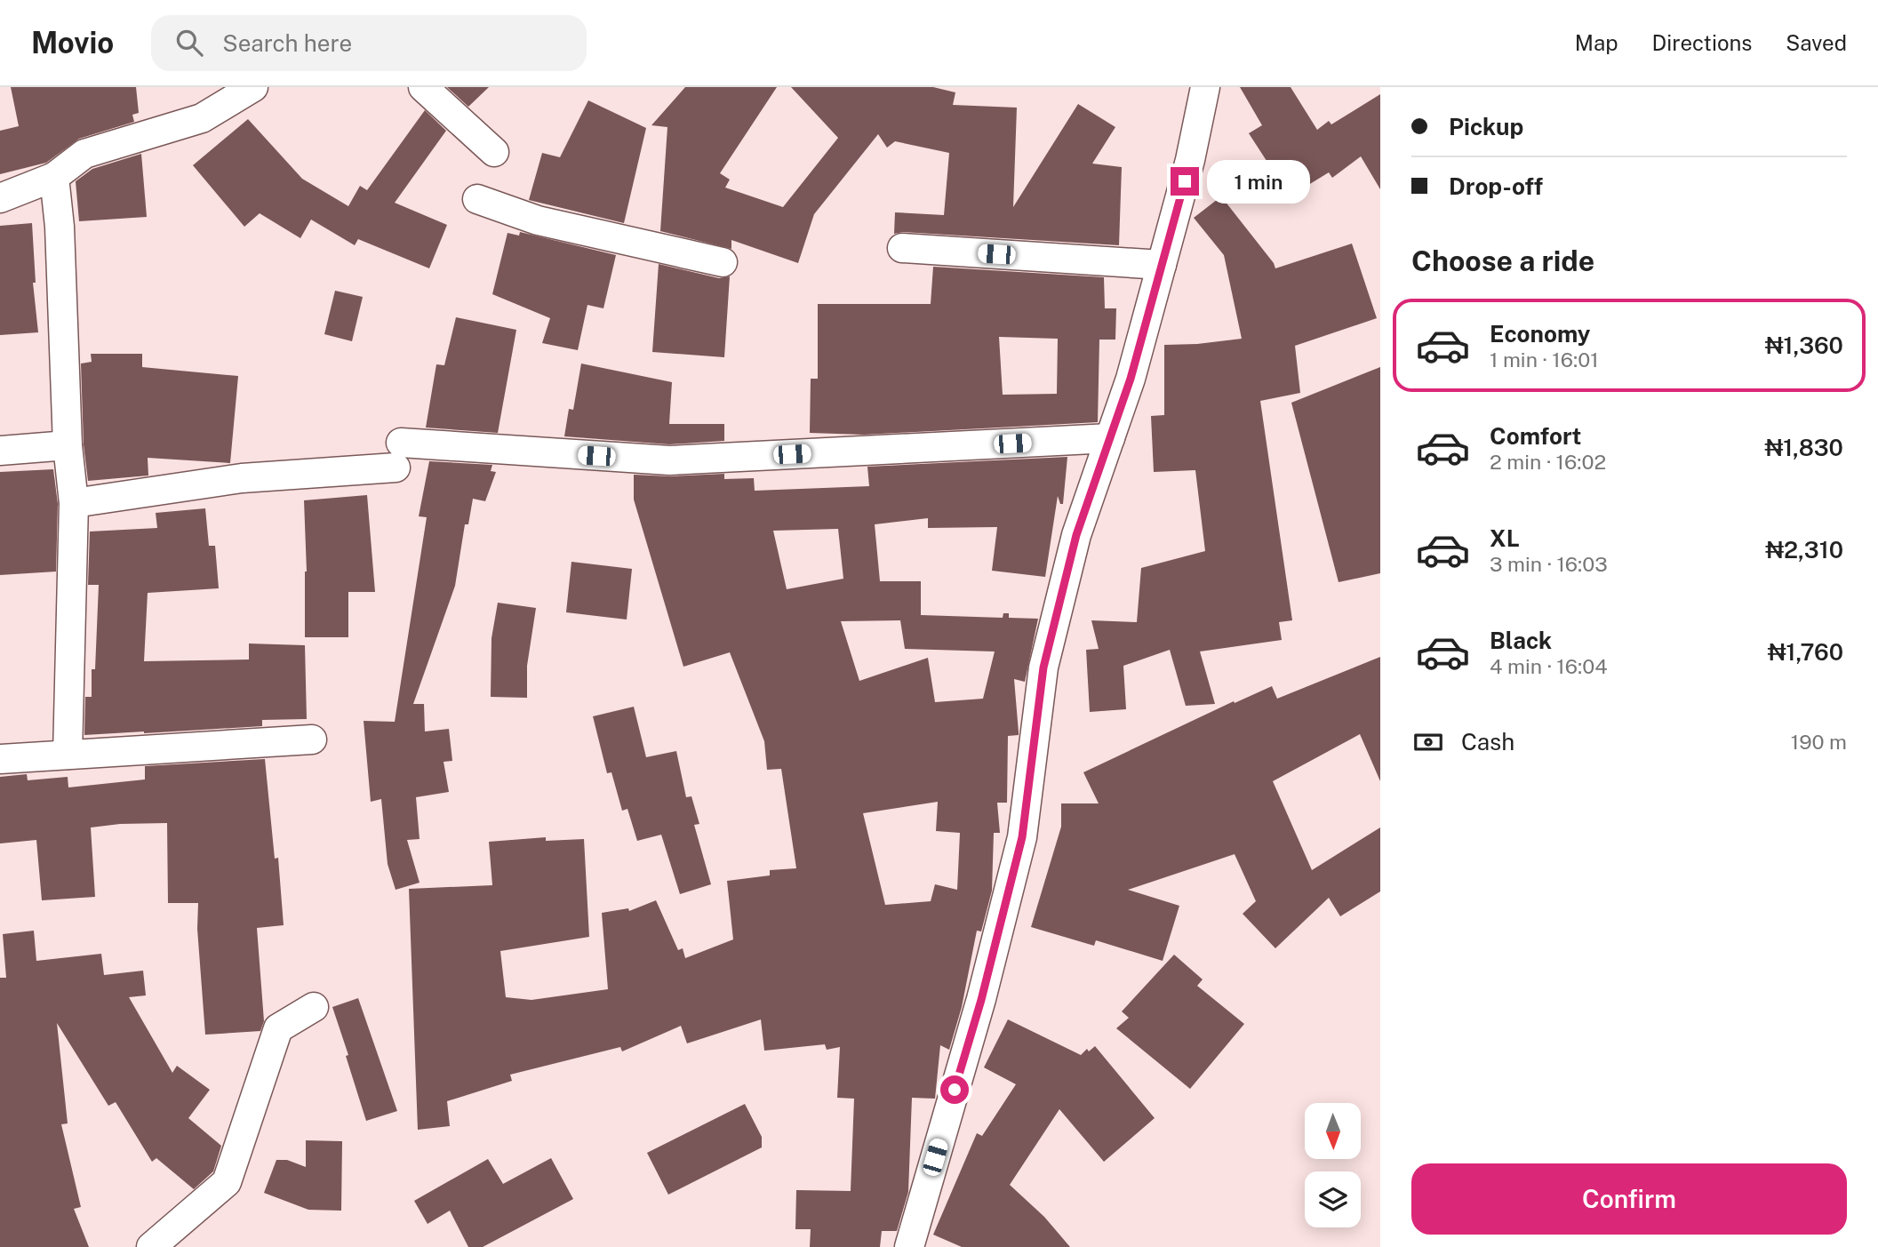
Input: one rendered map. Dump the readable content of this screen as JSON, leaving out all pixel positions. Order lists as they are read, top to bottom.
{
  "north": "bottom",
  "page": {
    "header": "Movio",
    "search": "Search here",
    "nav": ["Map", "Directions", "Saved"],
    "banner": ["Pickup", "Drop-off"],
    "bubble": "1 min",
    "heading": "Choose a ride",
    "list": [
      {
        "name": "Economy",
        "note": "1 min · 16:01",
        "value": "₦1,360"
      },
      {
        "name": "Comfort",
        "note": "2 min · 16:02",
        "value": "₦1,830"
      },
      {
        "name": "XL",
        "note": "3 min · 16:03",
        "value": "₦2,310"
      },
      {
        "name": "Black",
        "note": "4 min · 16:04",
        "value": "₦1,760"
      }
    ],
    "pay": ["Cash", "190 m"],
    "buttons": "Confirm"
  }
}
